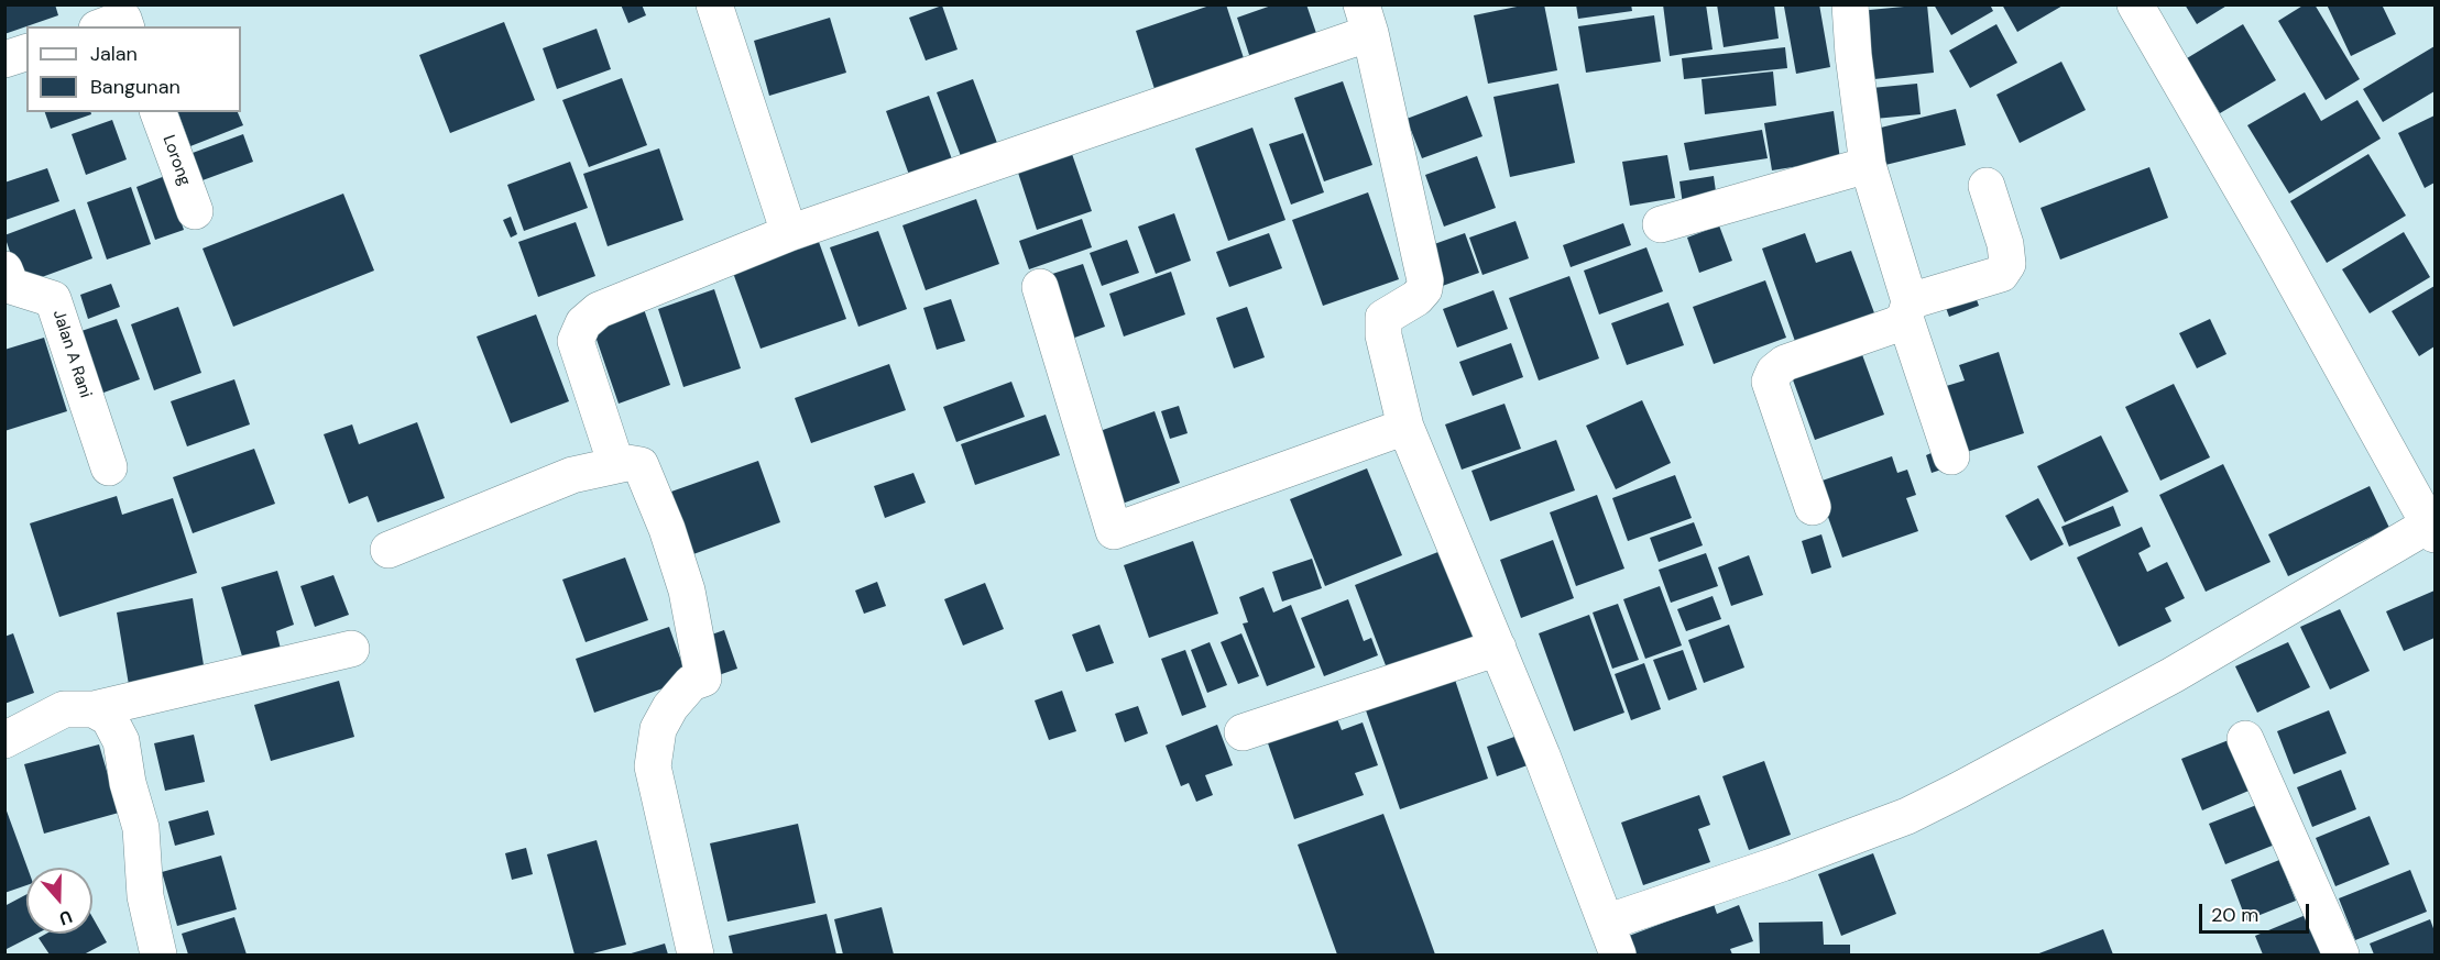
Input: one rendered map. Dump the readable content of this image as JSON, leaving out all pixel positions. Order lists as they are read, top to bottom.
{
  "streets": {
    "street": ["Lorong", "Jalan A Rani"]
  },
  "legend": ["Jalan", "Bangunan"],
  "scale_bar": "20 m",
  "north": "bottom"
}
